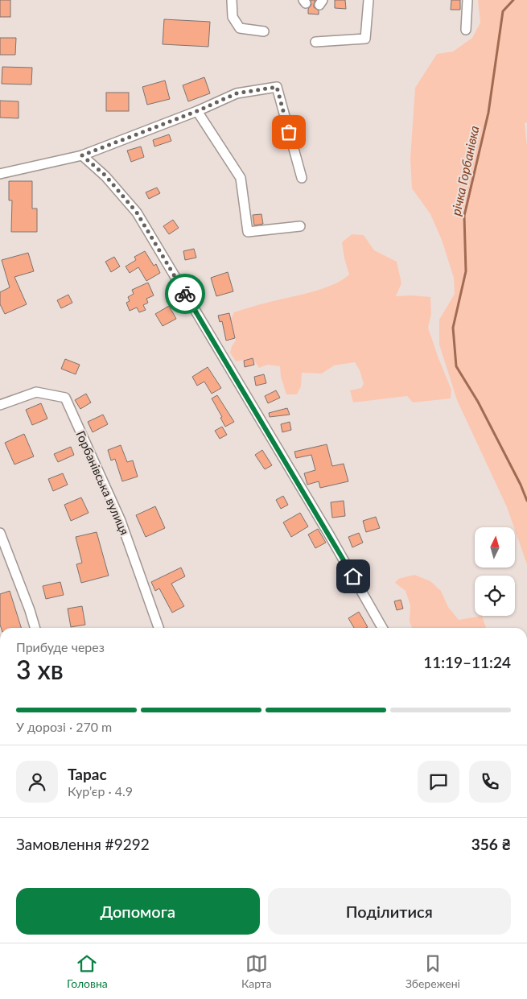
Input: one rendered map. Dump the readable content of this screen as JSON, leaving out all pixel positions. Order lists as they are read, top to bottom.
{
  "streets": {
    "street": ["Горбанівська вулиця"]
  },
  "water": ["річка Горбанівка"],
  "north": "top",
  "page": {
    "heading": ["3 хв", "Прибуде через", "11:19–11:24"],
    "panel": [
      "Тарас",
      "Кур’єр · 4.9",
      "Замовлення #9292",
      "356 ₴"
    ],
    "bar": "У дорозі · 270 m",
    "buttons": ["Допомога", "Поділитися"],
    "tabs": ["Головна", "Карта", "Збережені"]
  }
}
